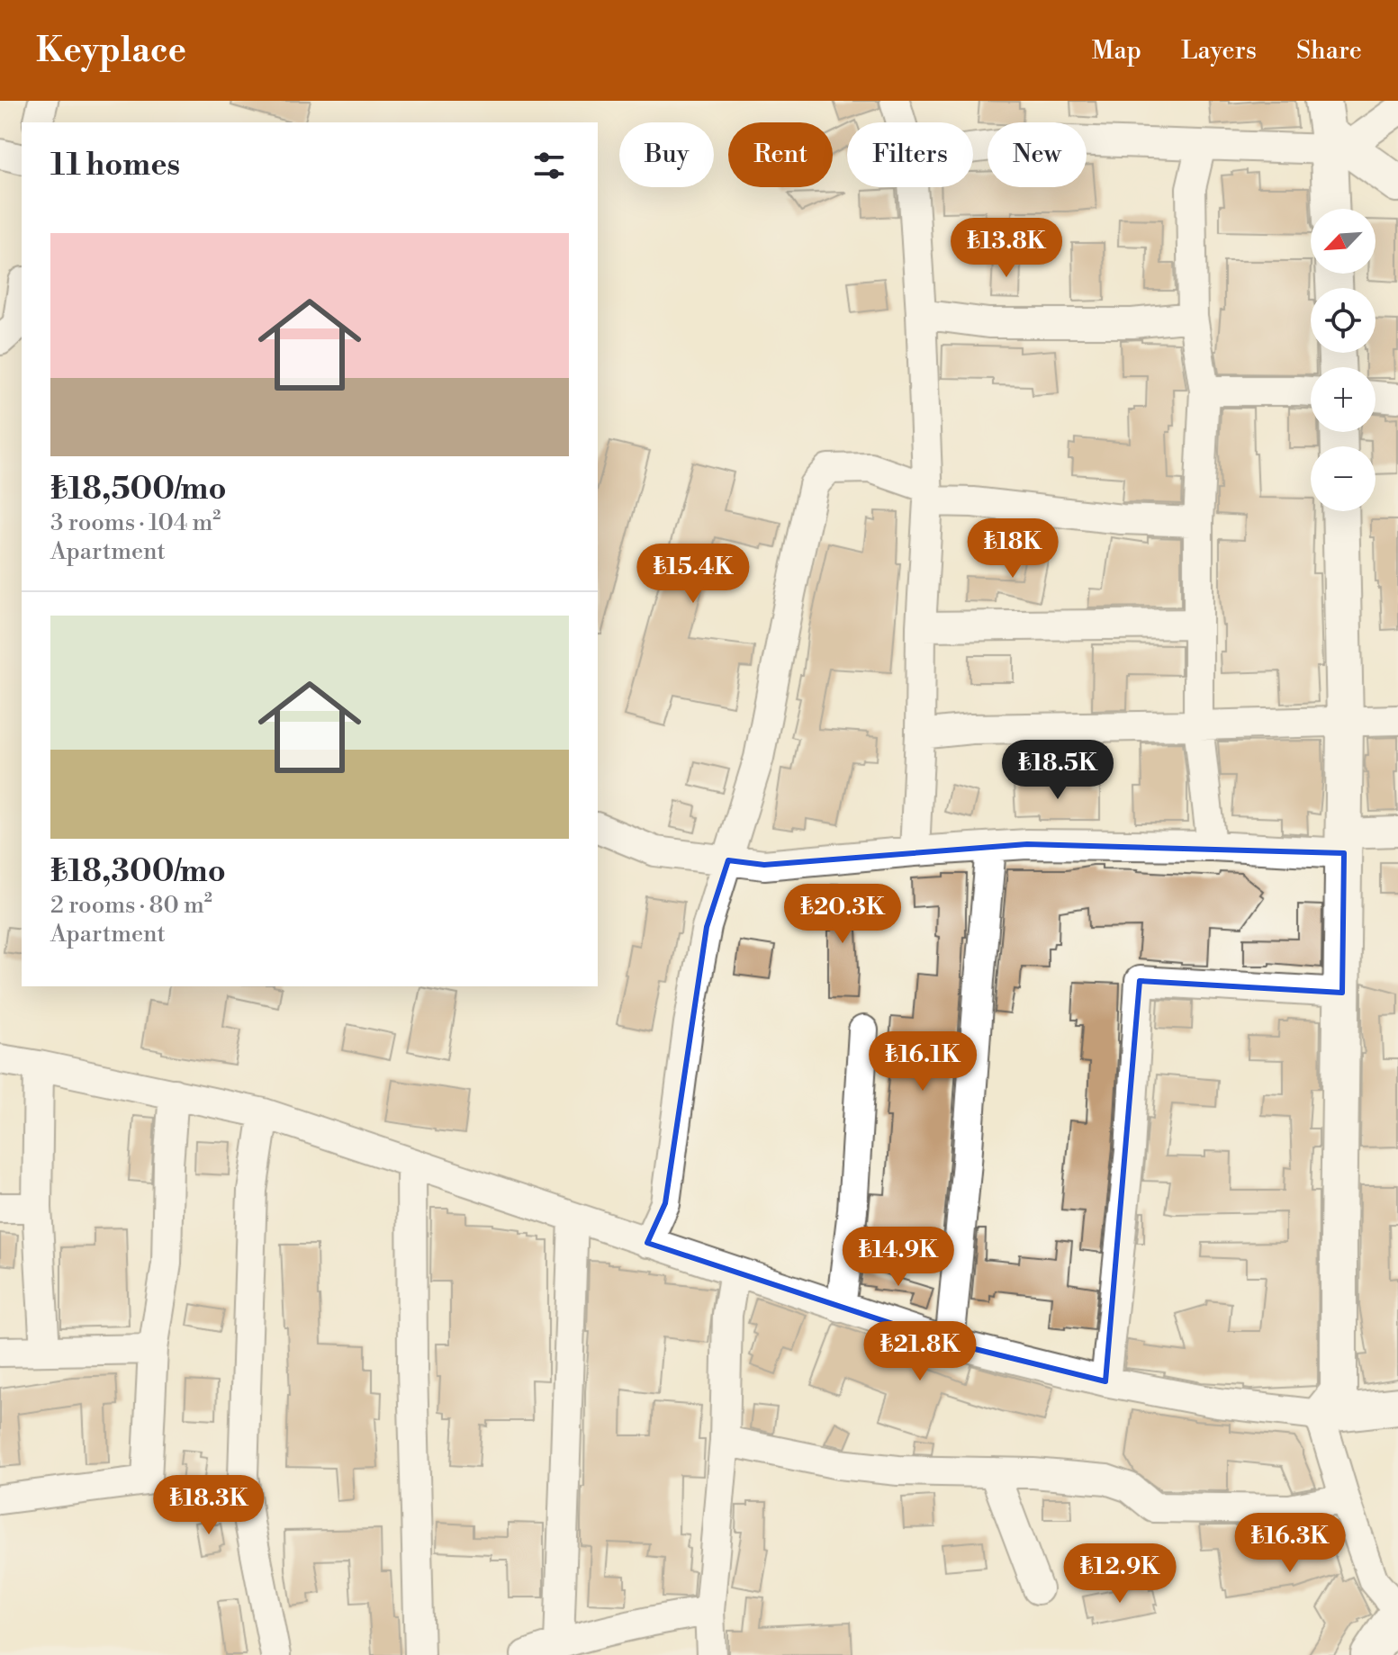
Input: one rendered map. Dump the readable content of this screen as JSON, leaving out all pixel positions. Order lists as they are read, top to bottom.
{
  "north": "bottom left",
  "page": {
    "header": "Keyplace",
    "nav": ["Map", "Layers", "Share"],
    "chip": [
      "Buy",
      "Rent",
      "Filters",
      "New"
    ],
    "heading": "11 homes",
    "map_buttons": ["+", "−"],
    "list": [
      {
        "name": "₺18,500/mo",
        "note": "3 rooms · 104 m² · Apartment"
      },
      {
        "name": "₺18,300/mo",
        "note": "2 rooms · 80 m² · Apartment"
      }
    ],
    "price": [
      "₺13.8K",
      "₺18K",
      "₺15.4K",
      "₺18.5K",
      "₺20.3K",
      "₺16.1K",
      "₺14.9K",
      "₺21.8K",
      "₺18.3K",
      "₺16.3K",
      "₺12.9K"
    ]
  }
}
